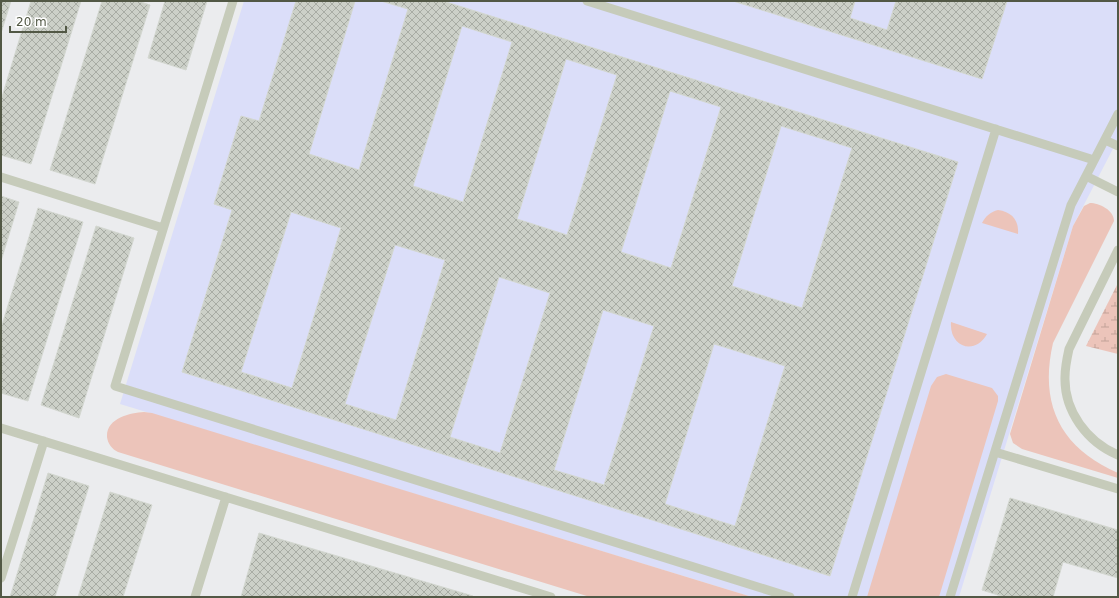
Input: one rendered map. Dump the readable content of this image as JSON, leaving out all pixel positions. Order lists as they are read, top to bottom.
{
  "scale_bar": "20 m"
}
